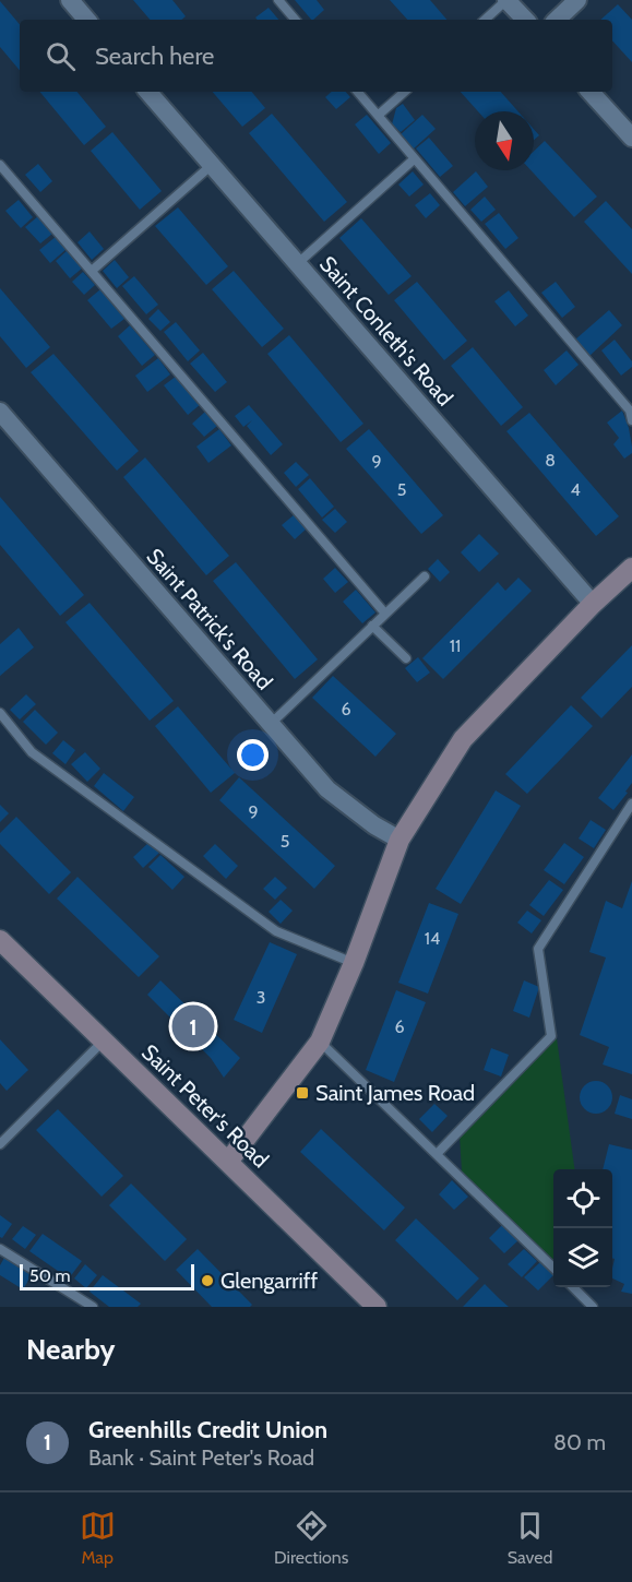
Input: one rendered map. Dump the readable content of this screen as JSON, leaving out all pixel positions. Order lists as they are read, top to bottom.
{
  "streets": {
    "street": ["Saint Conleth's Road", "Saint Patrick's Road", "Saint Peter's Road"]
  },
  "places": {
    "transit": ["Saint James Road"],
    "other": ["Glengarriff"]
  },
  "house_numbers": [
    "8",
    "9",
    "5",
    "4",
    "11",
    "6",
    "9",
    "5",
    "14",
    "3",
    "6"
  ],
  "scale_bar": "50 m",
  "north": "bottom",
  "page": {
    "search": "Search here",
    "pins": "1",
    "scale": "50 m",
    "heading": "Nearby",
    "list": [
      {
        "mark": "1",
        "name": "Greenhills Credit Union",
        "note": "Bank · Saint Peter's Road",
        "value": "80 m"
      }
    ],
    "nav": ["Map", "Directions", "Saved"]
  }
}
